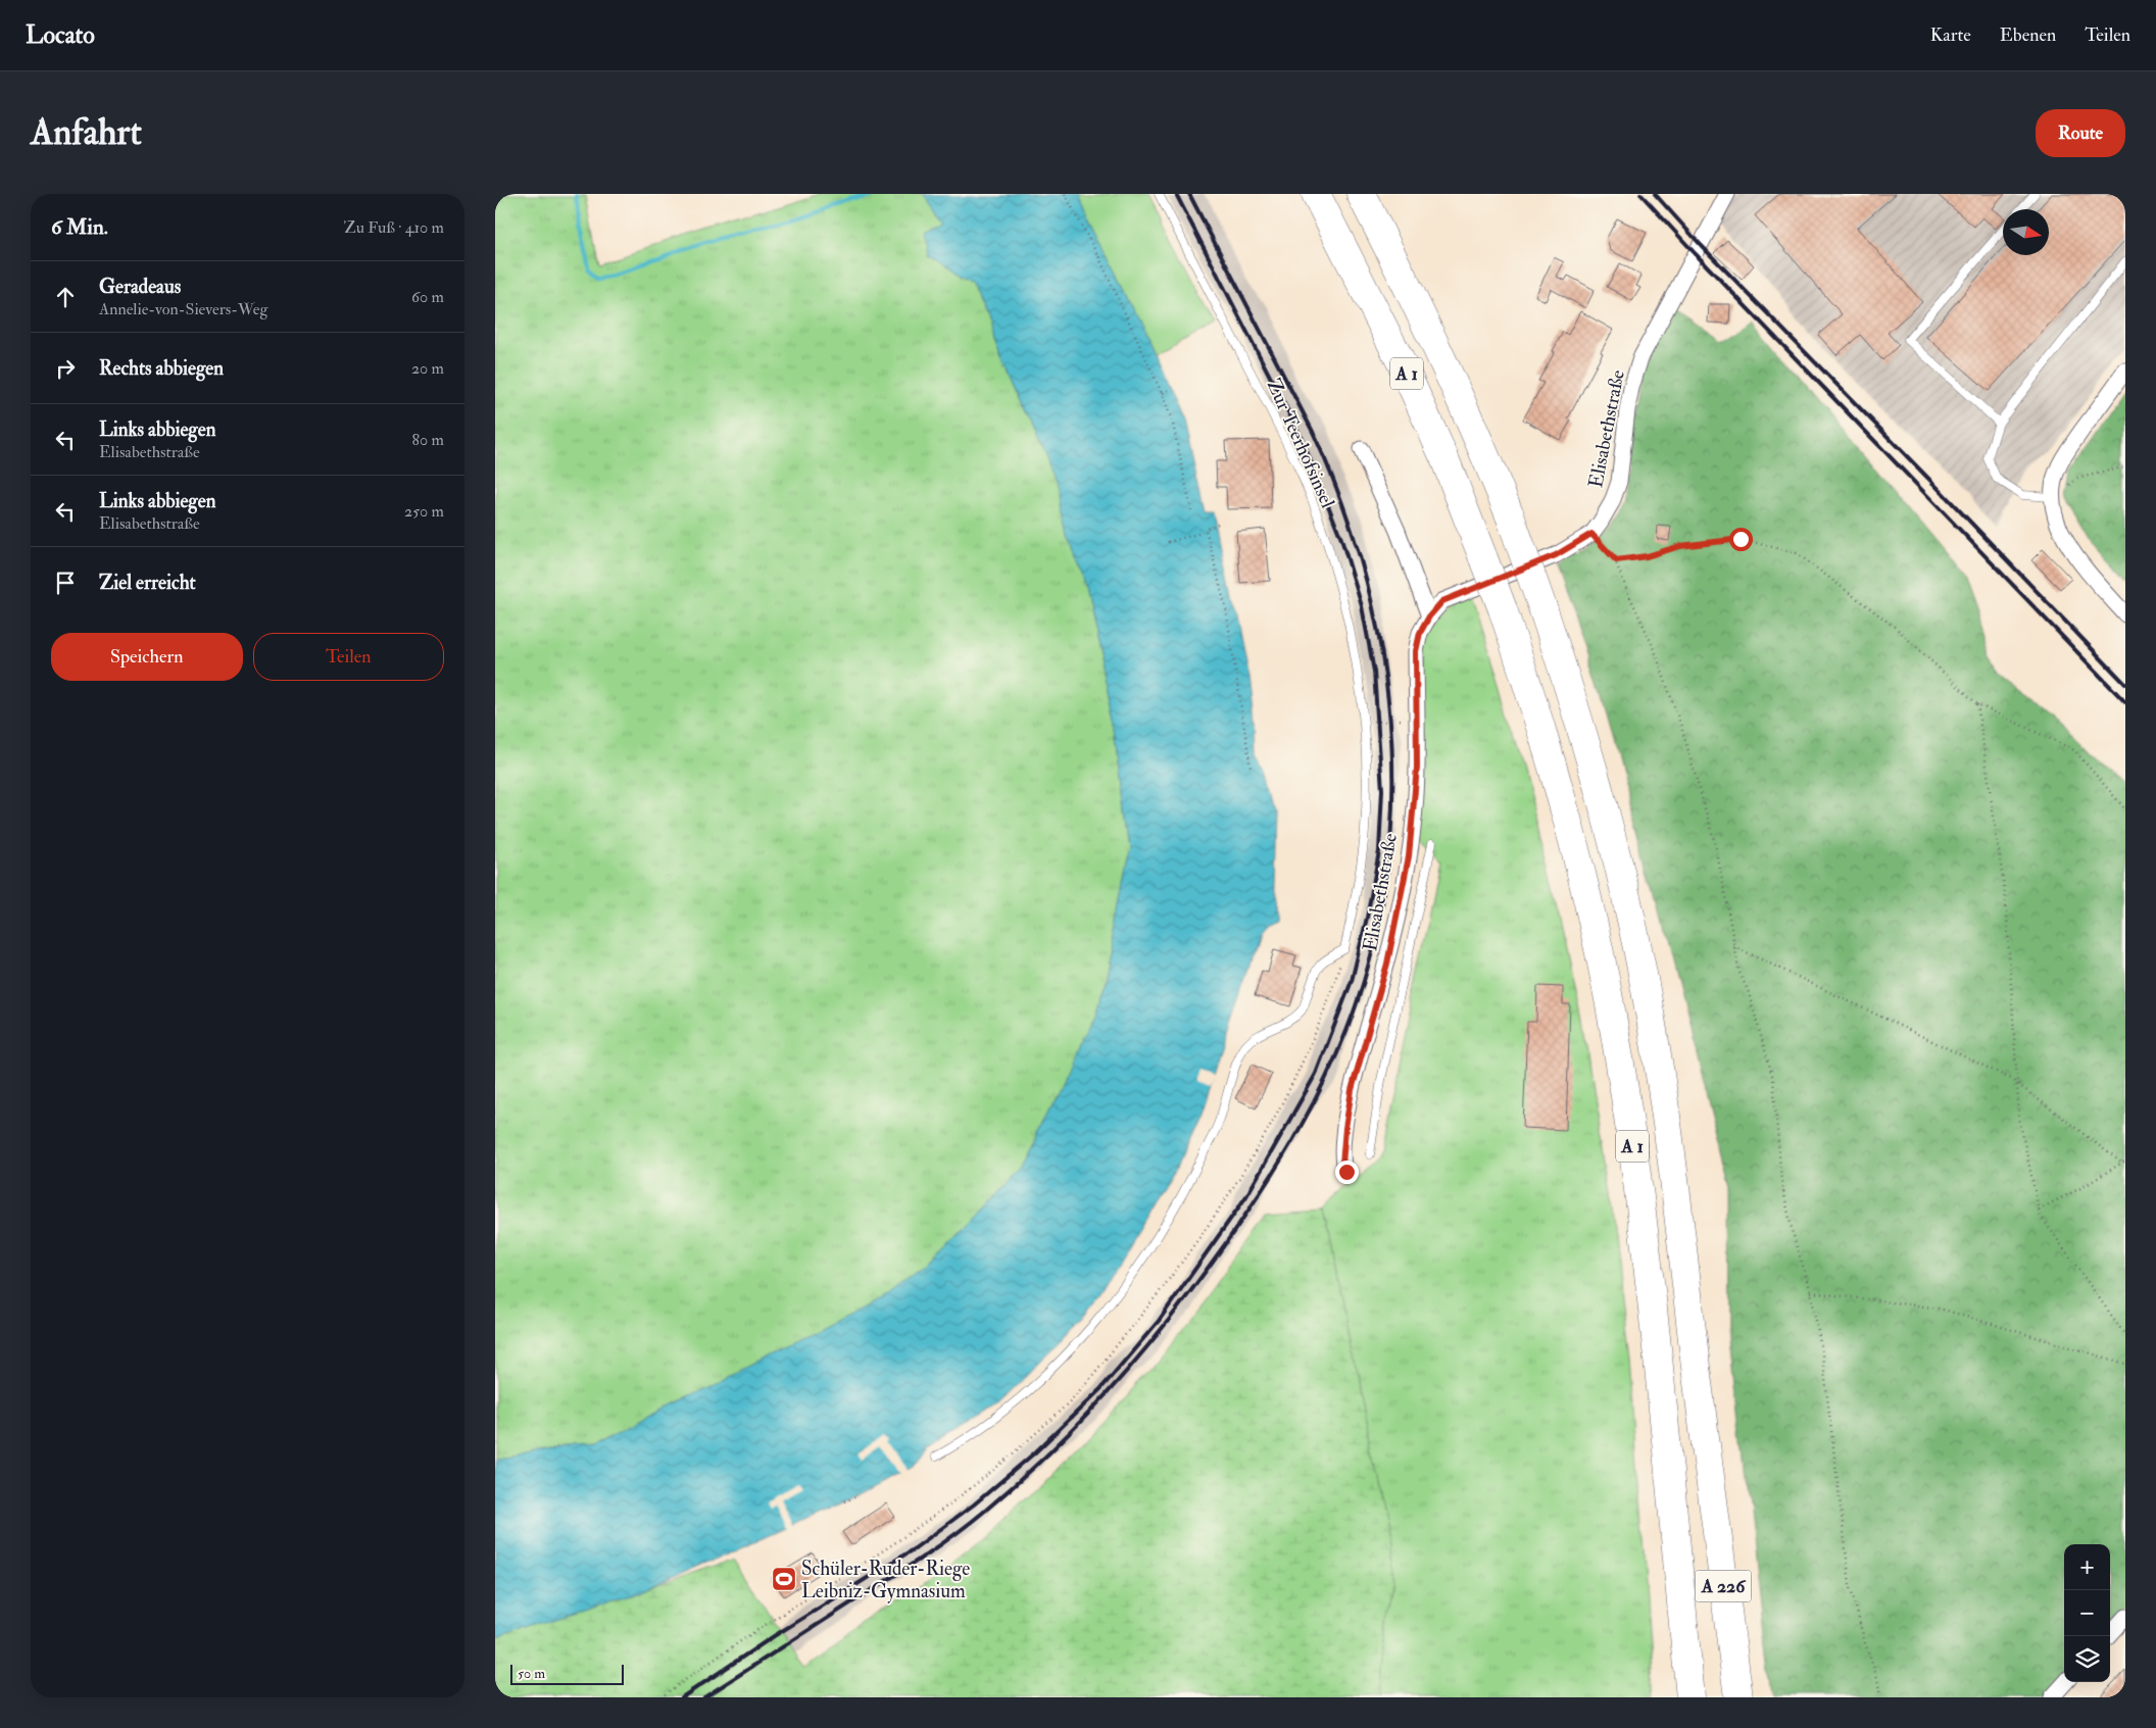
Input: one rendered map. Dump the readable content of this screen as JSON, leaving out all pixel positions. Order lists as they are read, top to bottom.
{
  "streets": {
    "highway": ["A 1", "A 226"],
    "street": ["Elisabethstraße"],
    "lane": ["Zur Teerhofsinsel"]
  },
  "crossings": [
    ["A 1", "A 226"]
  ],
  "places": {
    "sports": ["Schüler-Ruder-Riege Leibniz-Gymnasium"]
  },
  "scale_bar": "50 m",
  "north": "right",
  "page": {
    "header": "Locato",
    "nav": ["Karte", "Ebenen", "Teilen"],
    "buttons": [
      "Route",
      ["Speichern", "Teilen"]
    ],
    "title": "Anfahrt",
    "heading": ["6 Min.", "Zu Fuß · 410 m"],
    "list": [
      ["Geradeaus", "Annelie-von-Sievers-Weg", "60 m"],
      ["Rechts abbiegen", "20 m"],
      ["Links abbiegen", "Elisabethstraße", "80 m"],
      ["Links abbiegen", "Elisabethstraße", "250 m"],
      "Ziel erreicht"
    ],
    "map_buttons": ["+", "−"],
    "scale": "50 m"
  }
}
